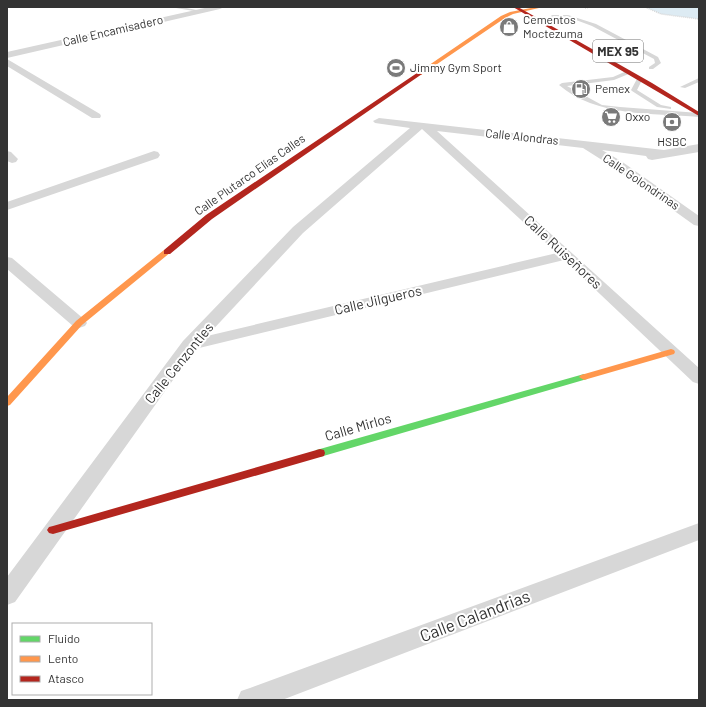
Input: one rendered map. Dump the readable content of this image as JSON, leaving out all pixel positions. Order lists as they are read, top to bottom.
{
  "streets": {
    "street": [
      "Calle Encamisadero",
      "MEX 95",
      "Calle Alondras",
      "Calle Plutarco Elías Calles",
      "Calle Golondrinas",
      "Calle Ruiseñores",
      "Calle Jilgueros",
      "Calle Cenzontles",
      "Calle Mirlos",
      "Calle Calandrias"
    ]
  },
  "crossings": [
    ["MEX 95", "Calle Plutarco Elías Calles"],
    ["Calle Alondras", "Calle Golondrinas"],
    ["Calle Alondras", "Calle Ruiseñores"],
    ["Calle Alondras", "Calle Cenzontles"],
    ["Calle Ruiseñores", "Calle Jilgueros"],
    ["Calle Ruiseñores", "Calle Cenzontles"],
    ["Calle Ruiseñores", "Calle Mirlos"],
    ["Calle Jilgueros", "Calle Cenzontles"],
    ["Calle Cenzontles", "Calle Mirlos"]
  ],
  "places": {
    "shop": ["Cementos Moctezuma"],
    "sports": ["Jimmy Gym Sport"],
    "fuel station": ["Pemex"],
    "supermarket": ["Oxxo"],
    "bank": ["HSBC"]
  },
  "legend": ["Fluido", "Lento", "Atasco"]
}
